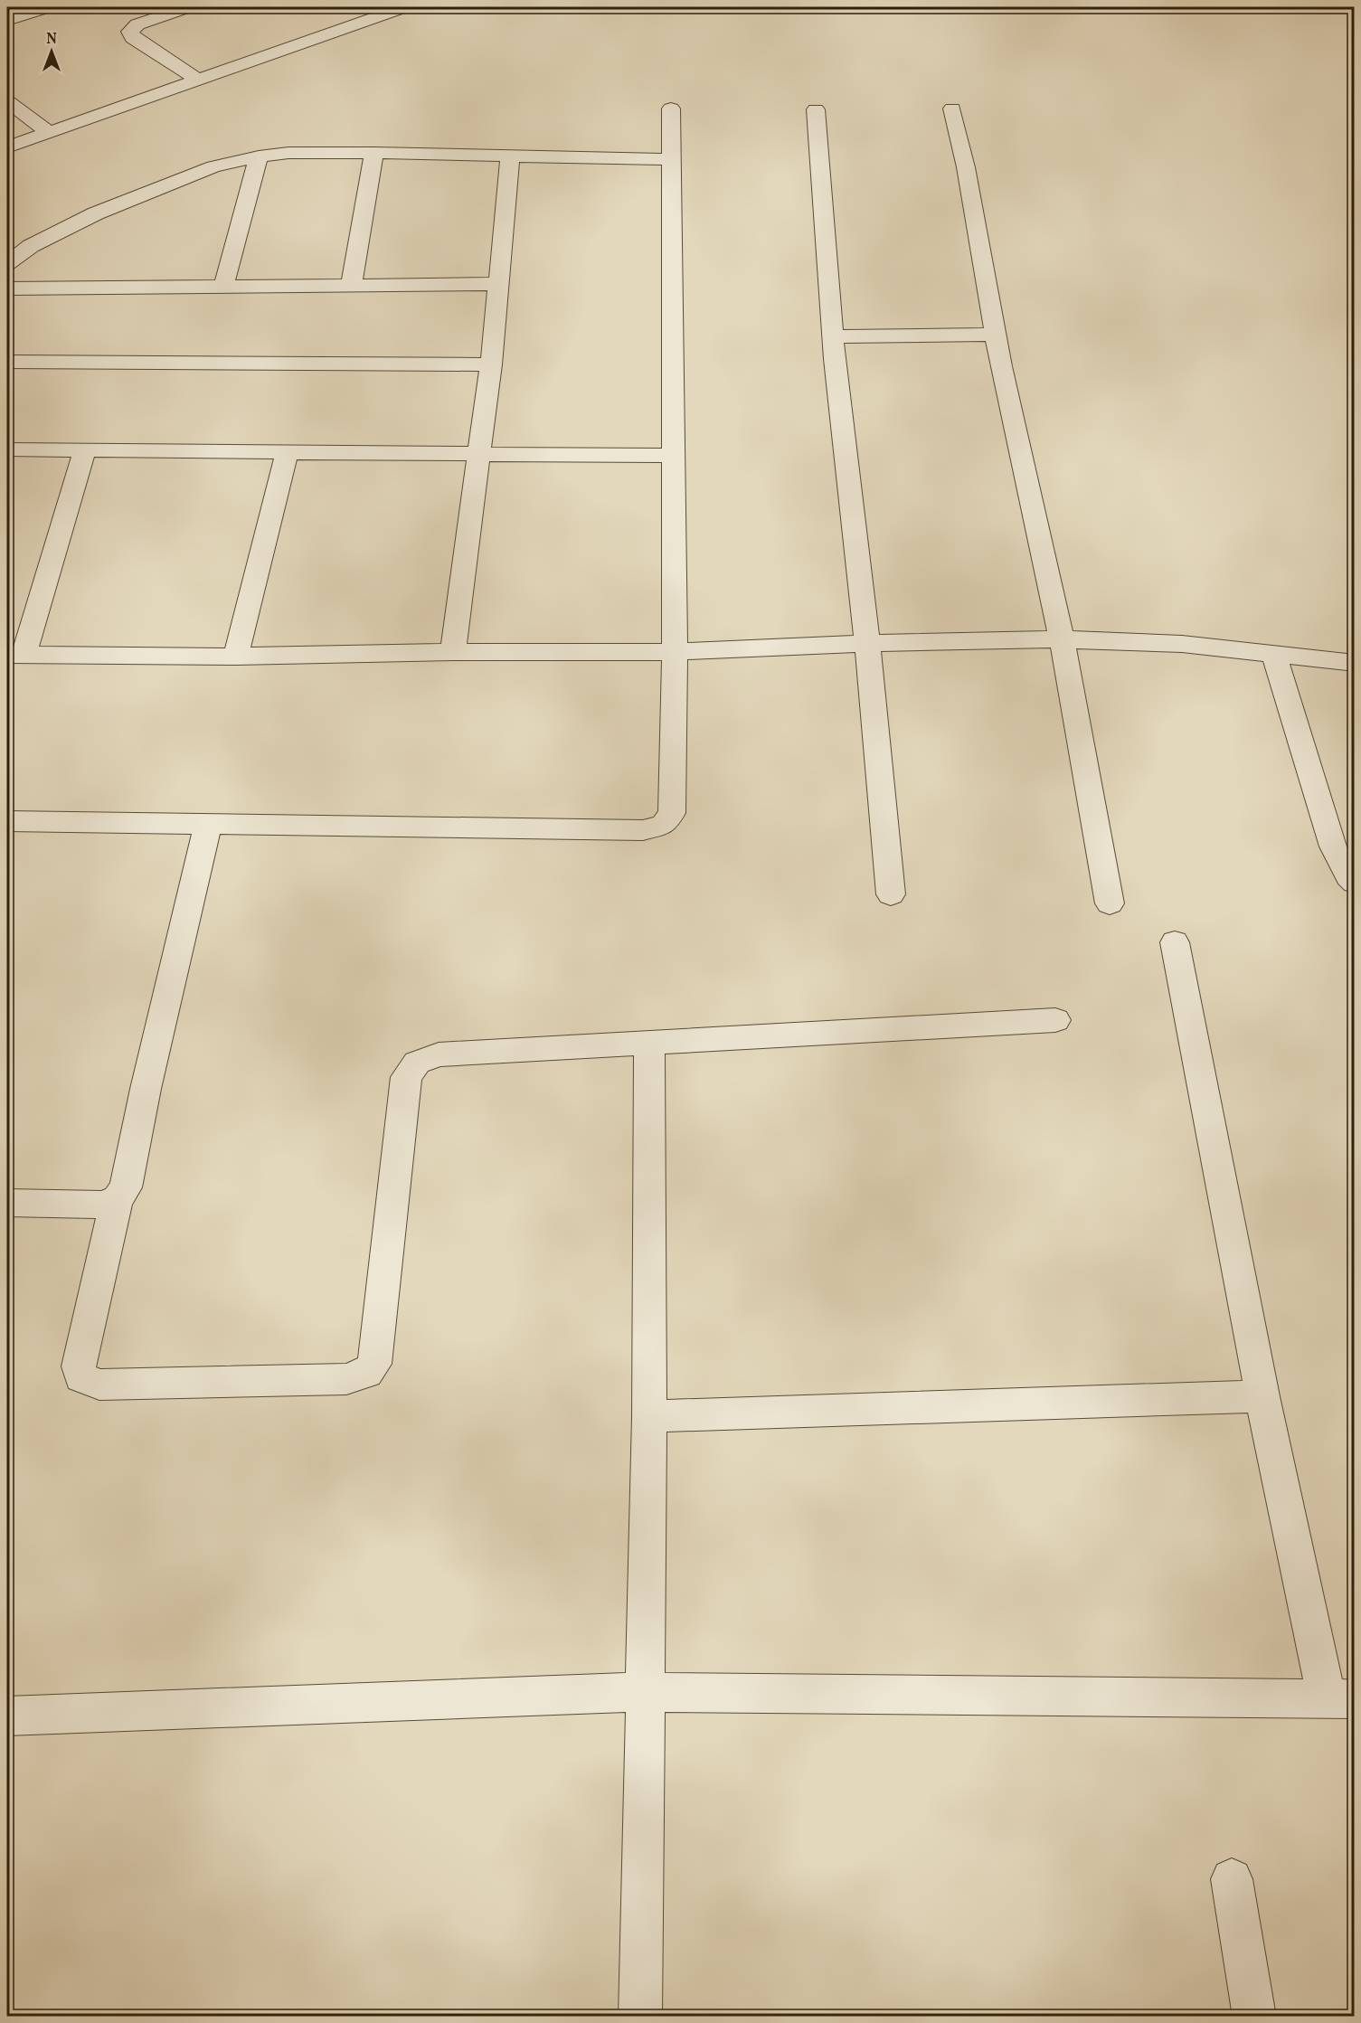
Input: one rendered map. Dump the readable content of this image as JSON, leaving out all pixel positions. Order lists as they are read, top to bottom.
{
  "north": "top"
}
